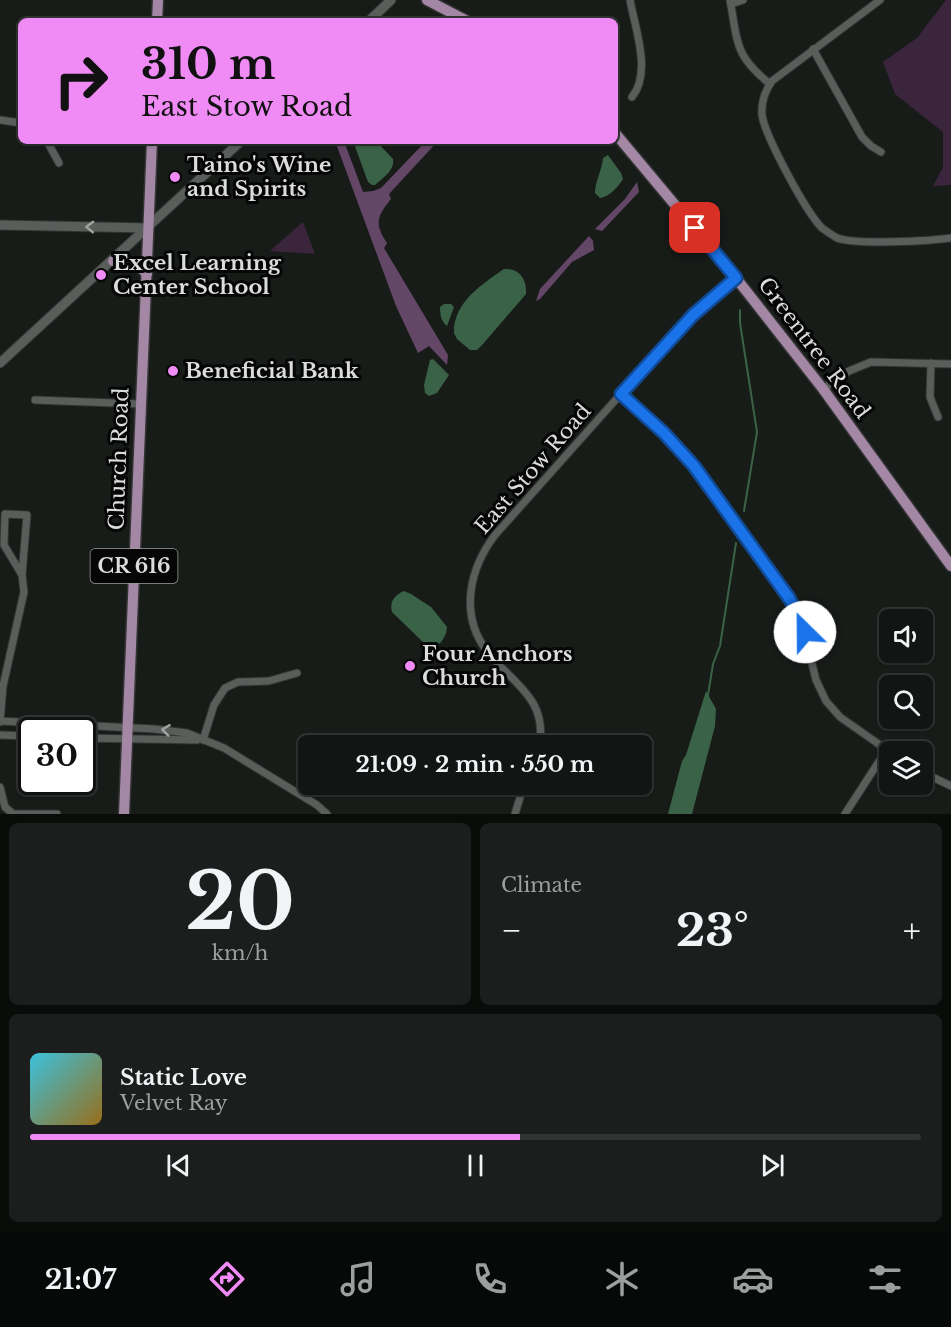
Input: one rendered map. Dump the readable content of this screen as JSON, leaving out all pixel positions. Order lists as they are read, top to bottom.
{
  "streets": {
    "main road": ["Greentree Road", "Church Road", "CR 616"],
    "street": ["East Stow Road"]
  },
  "crossings": [
    ["Greentree Road", "East Stow Road"]
  ],
  "places": [
    "Taino's Wine and Spirits",
    "Excel Learning Center School",
    "Beneficial Bank",
    "Four Anchors Church"
  ],
  "page": {
    "turn": ["310 m", "East Stow Road"],
    "limit": "30",
    "trip": "21:09 · 2 min · 550 m",
    "tile": [
      ["20", "km/h"],
      "Climate"
    ],
    "heat": ["−", "23°", "+"],
    "song": ["Static Love", "Velvet Ray"],
    "tabs": "21:07"
  }
}
